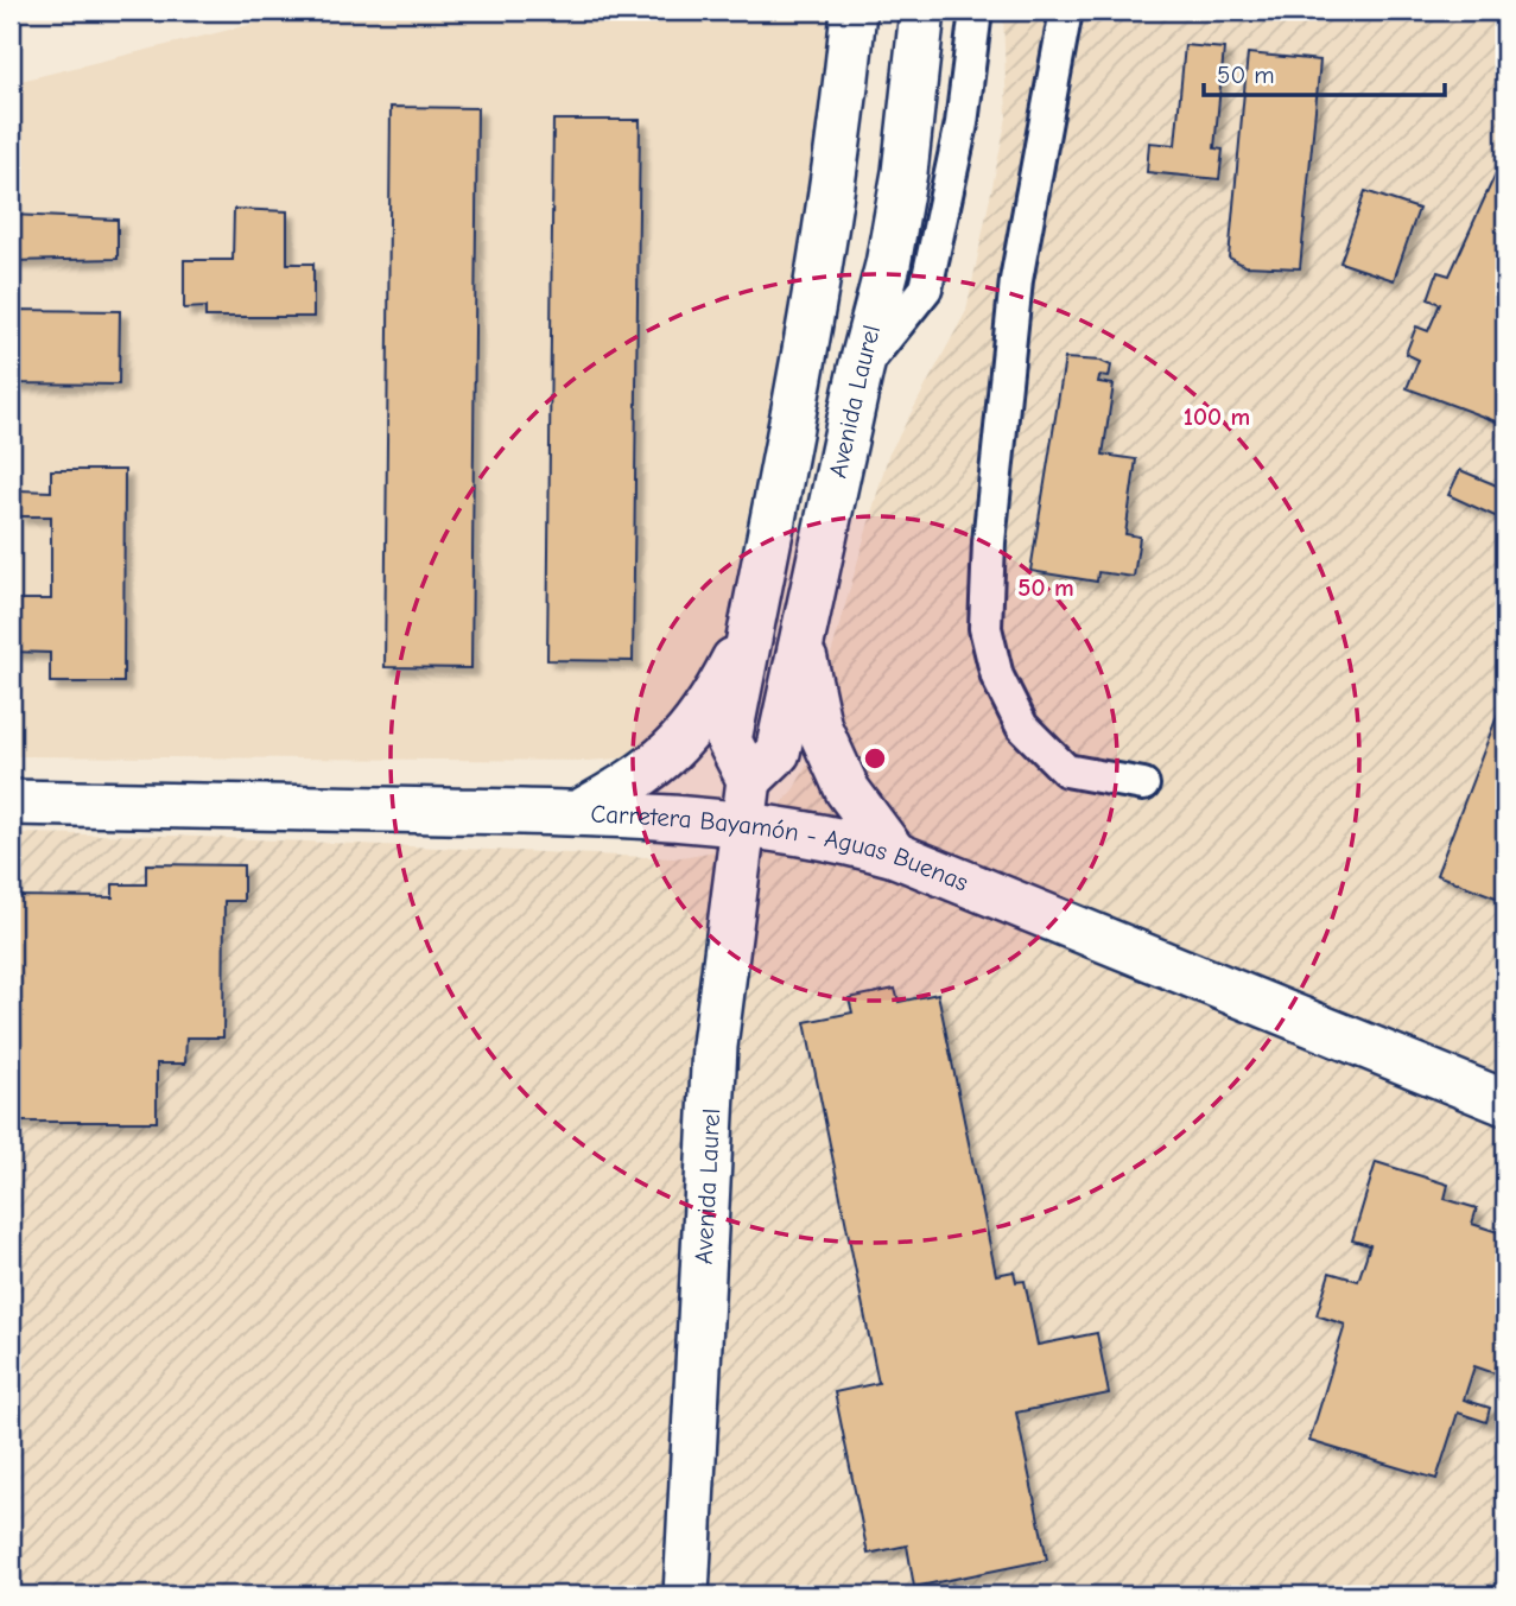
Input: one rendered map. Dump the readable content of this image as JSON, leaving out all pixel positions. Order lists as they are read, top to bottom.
{
  "streets": {
    "main road": ["Avenida Laurel", "Carretera Bayamón - Aguas Buenas"]
  },
  "crossings": [
    ["Avenida Laurel", "Carretera Bayamón - Aguas Buenas"]
  ],
  "scale_bar": "50 m",
  "rings": ["100 m", "50 m"]
}
